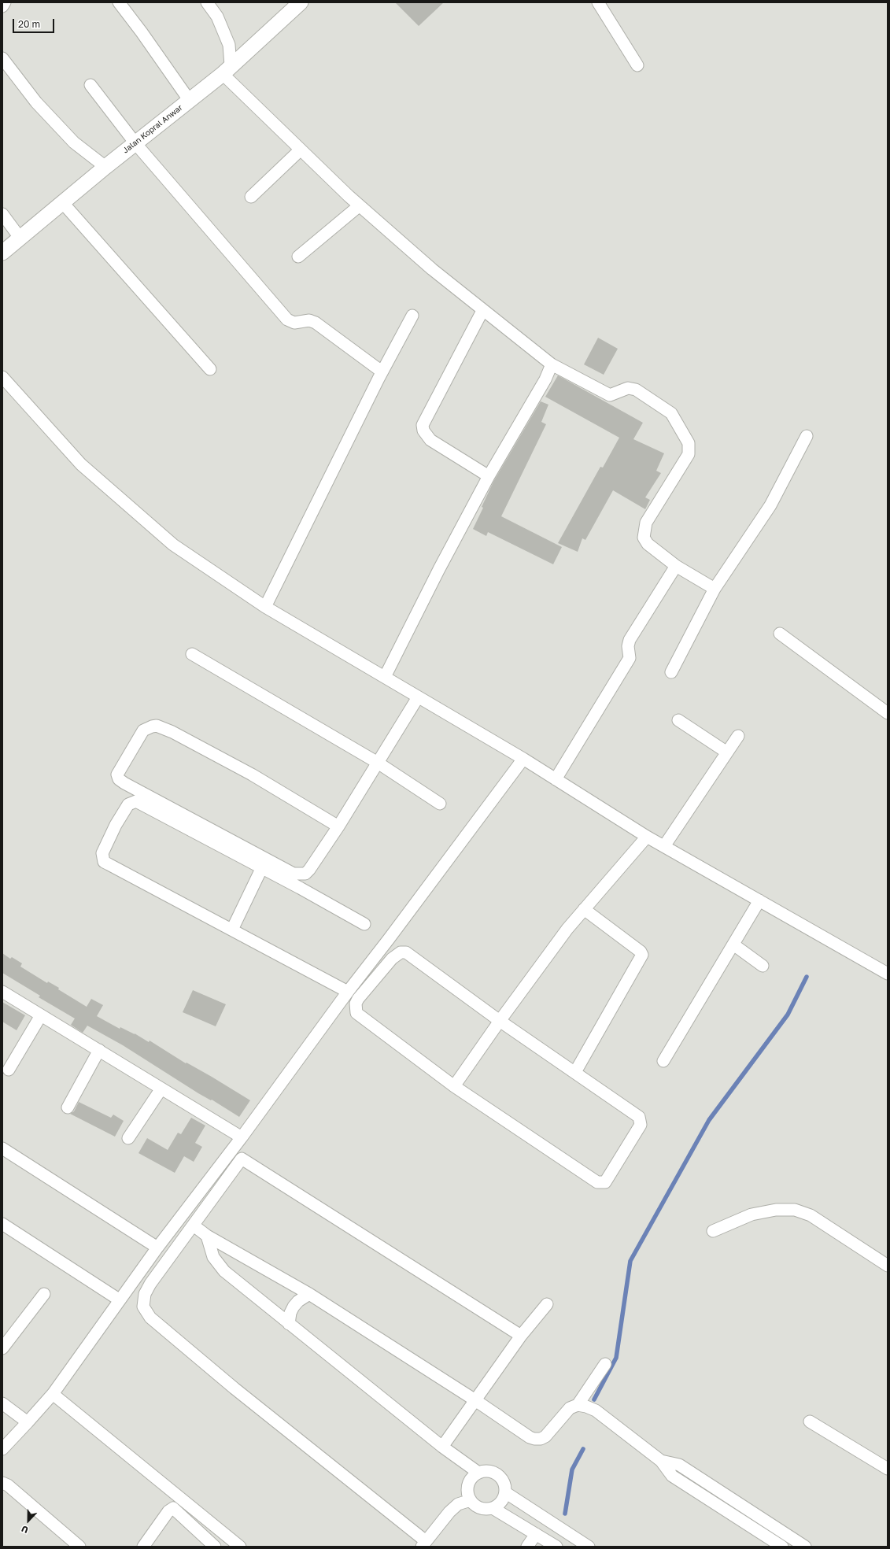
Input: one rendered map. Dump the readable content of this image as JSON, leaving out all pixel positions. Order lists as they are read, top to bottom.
{
  "streets": {
    "street": ["Jalan Kopral Anwar"]
  },
  "scale_bar": "20 m",
  "north": "bottom"
}
